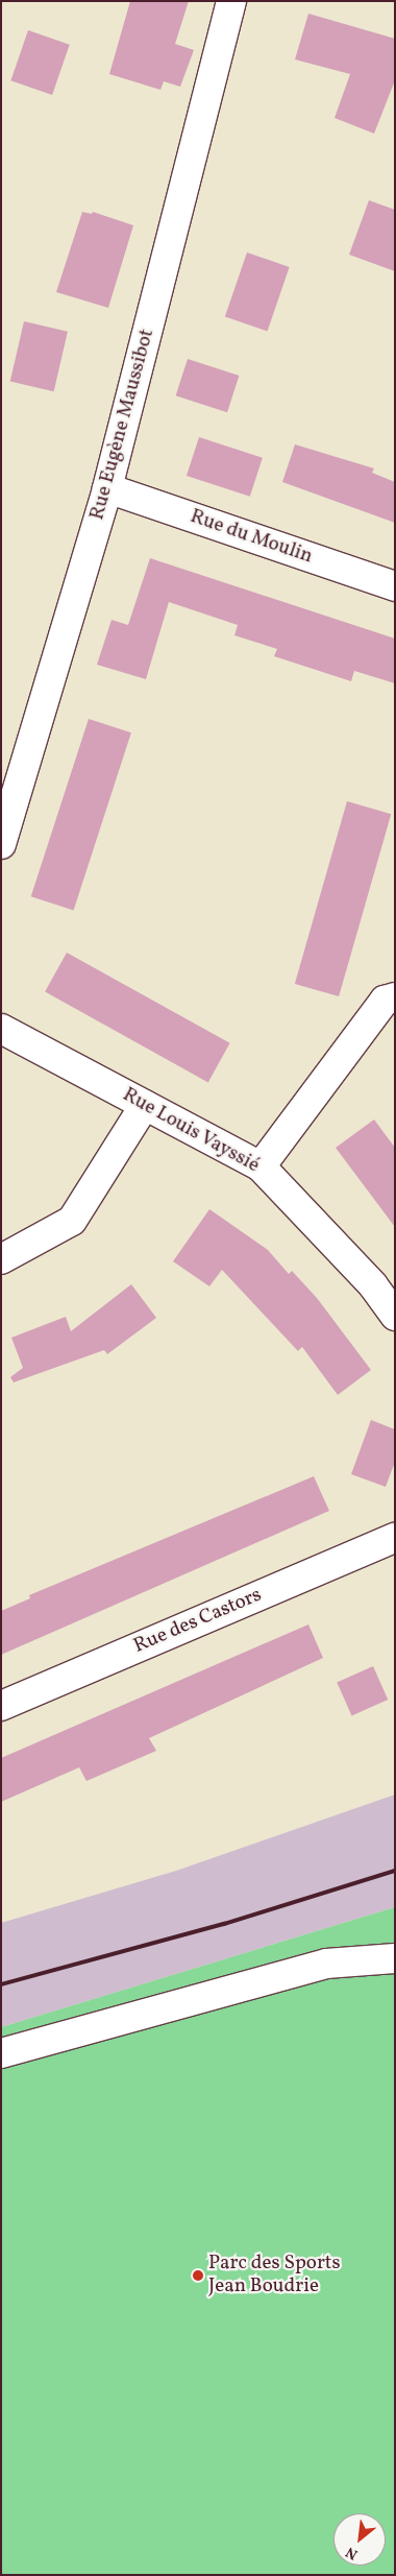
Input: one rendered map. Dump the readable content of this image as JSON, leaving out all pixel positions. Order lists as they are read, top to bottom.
{
  "streets": {
    "street": [
      "Rue Eugène Maussibot",
      "Rue du Moulin",
      "Rue Louis Vayssié",
      "Rue des Castors"
    ]
  },
  "crossings": [
    ["Rue Eugène Maussibot", "Rue du Moulin"]
  ],
  "places": ["Parc des Sports Jean Boudrie"],
  "north": "bottom left"
}
